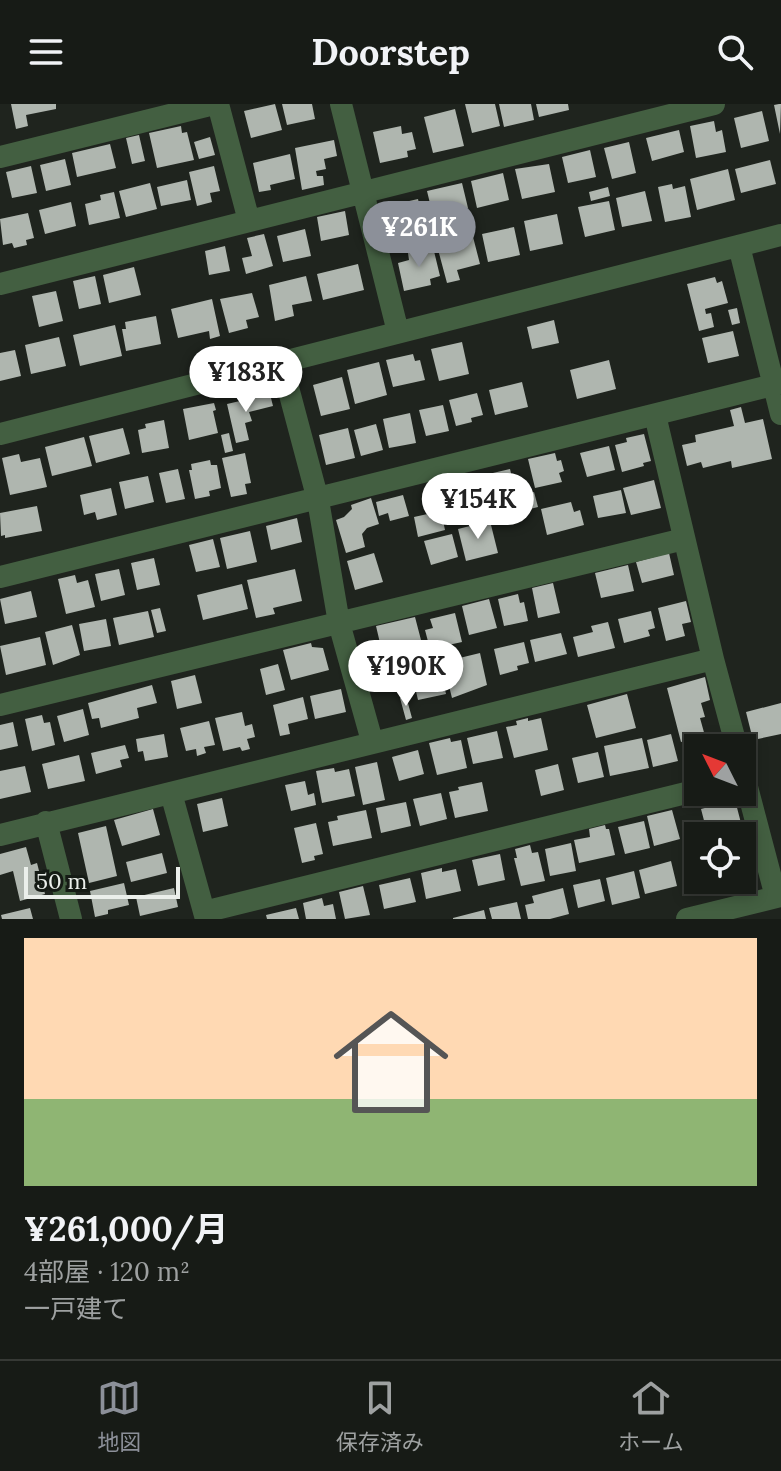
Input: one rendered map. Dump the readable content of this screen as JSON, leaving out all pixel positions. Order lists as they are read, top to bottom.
{
  "scale_bar": "50 m",
  "north": "top left",
  "page": {
    "header": "Doorstep",
    "price": [
      "¥261K",
      "¥183K",
      "¥154K",
      "¥190K"
    ],
    "scale": "50 m",
    "list": [
      {
        "name": "¥261,000/月",
        "note": "4部屋 · 120 m² · 一戸建て"
      }
    ],
    "tabs": ["地図", "保存済み", "ホーム"]
  }
}
